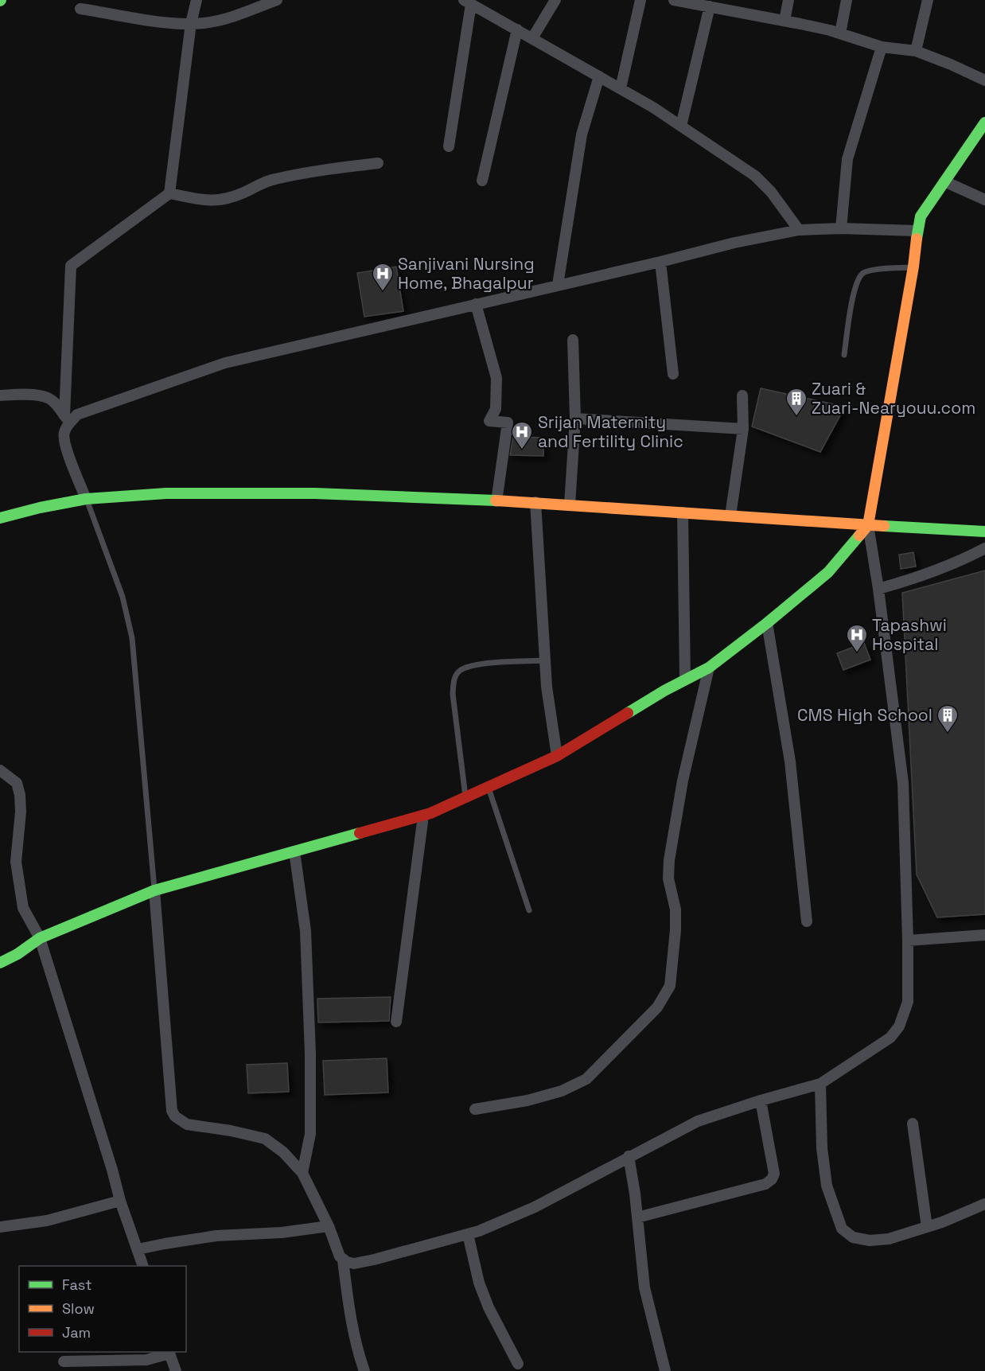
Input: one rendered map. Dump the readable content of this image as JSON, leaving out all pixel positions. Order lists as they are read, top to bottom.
{
  "places": {
    "hospital": ["Sanjivani Nursing Home, Bhagalpur", "Srijan Maternity and Fertility Clinic", "Tapashwi Hospital"],
    "building": ["Zuari & Zuari-Nearyouu.com", "CMS High School"]
  },
  "legend": ["Fast", "Slow", "Jam"]
}
